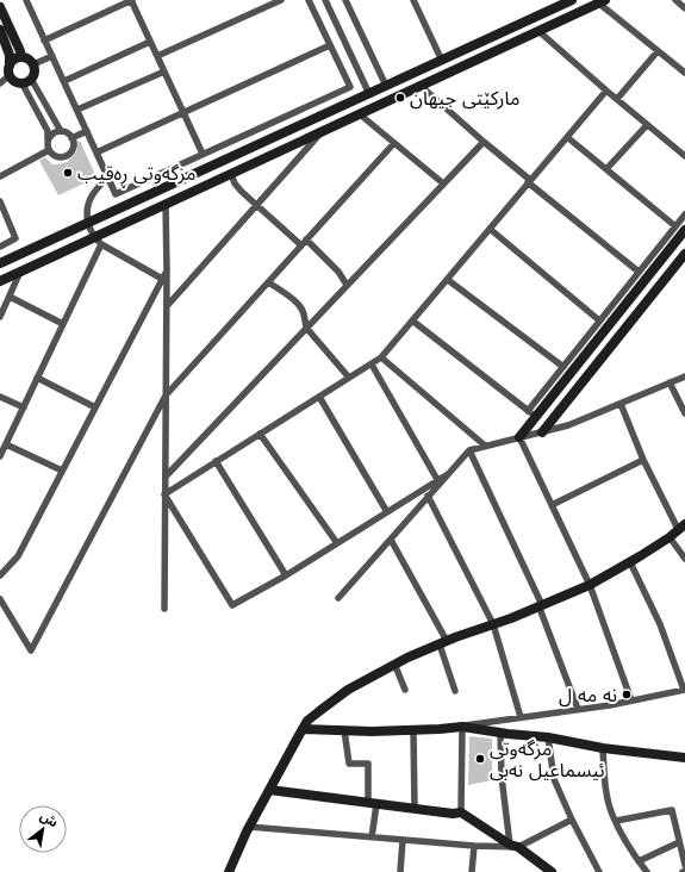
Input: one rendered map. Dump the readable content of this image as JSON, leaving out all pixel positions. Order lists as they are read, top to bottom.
{
  "places": [
    "مارکێتی جیهان",
    "مزگەوتی ڕەقیب",
    "نه مه ل",
    "مزگەوتی ئیسماعیل نەبی"
  ],
  "north": "top right"
}
